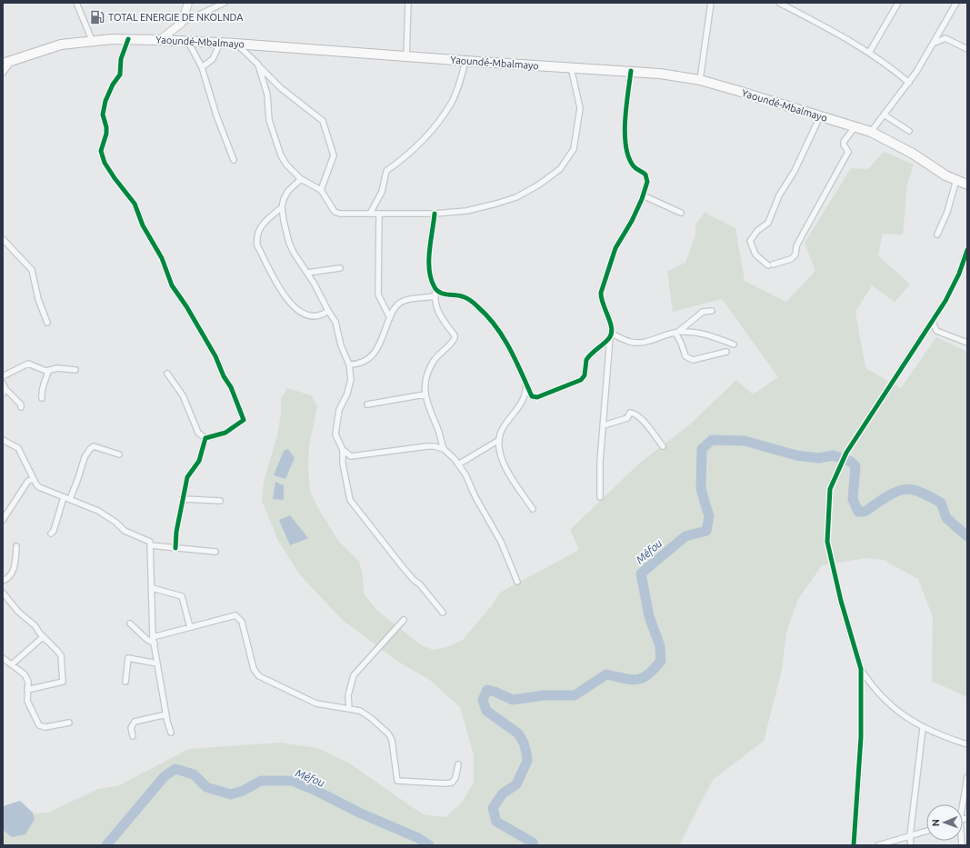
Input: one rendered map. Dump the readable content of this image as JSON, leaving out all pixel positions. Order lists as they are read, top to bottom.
{
  "streets": {
    "highway": ["Yaoundé-Mbalmayo"]
  },
  "water": ["Méfou"],
  "places": {
    "fuel station": ["TOTAL ENERGIE DE NKOLNDA"]
  },
  "north": "left"
}
